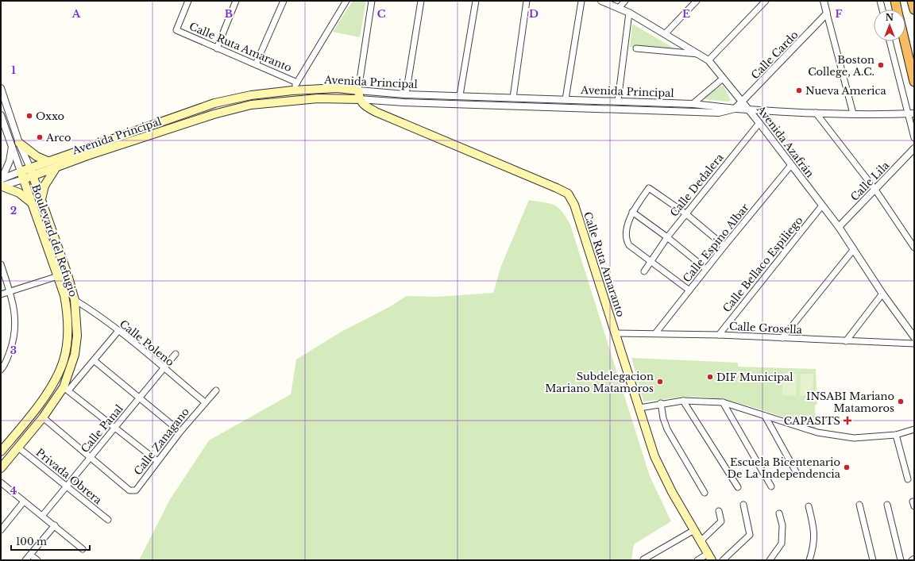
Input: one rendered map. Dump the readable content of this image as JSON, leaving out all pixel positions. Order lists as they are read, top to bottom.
{
  "streets": {
    "main road": ["Calle Ruta Amaranto", "Avenida Principal", "Boulevard del Refugio"],
    "street": [
      "Calle Cardo",
      "Avenida Azafrán",
      "Calle Lila",
      "Calle Dedalera",
      "Calle Espino Albar",
      "Calle Bellaco Espiliego",
      "Calle Grosella",
      "Calle Poleno",
      "Calle Panal",
      "Calle Zanagano",
      "Privada Obrera"
    ]
  },
  "crossings": [
    ["Calle Ruta Amaranto", "Avenida Principal"],
    ["Calle Ruta Amaranto", "Calle Grosella"],
    ["Calle Cardo", "Avenida Principal"],
    ["Calle Cardo", "Avenida Azafrán"],
    ["Avenida Principal", "Avenida Azafrán"],
    ["Avenida Principal", "Boulevard del Refugio"],
    ["Avenida Azafrán", "Calle Lila"],
    ["Avenida Azafrán", "Calle Dedalera"],
    ["Avenida Azafrán", "Calle Espino Albar"],
    ["Avenida Azafrán", "Calle Bellaco Espiliego"],
    ["Calle Espino Albar", "Calle Grosella"],
    ["Calle Bellaco Espiliego", "Calle Grosella"],
    ["Calle Poleno", "Calle Panal"],
    ["Calle Poleno", "Calle Zanagano"],
    ["Calle Panal", "Calle Zanagano"],
    ["Calle Panal", "Privada Obrera"]
  ],
  "places": {
    "other": [
      "Boston College, A.C.",
      "Nueva America",
      "Oxxo",
      "Arco",
      "DIF Municipal",
      "Subdelegacion Mariano Matamoros",
      "INSABI Mariano Matamoros",
      "Escuela Bicentenario De La Independencia"
    ],
    "health": ["CAPASITS"]
  },
  "scale_bar": "100 m",
  "north": "top",
  "grid": {
    "columns": [
      "A",
      "B",
      "C",
      "D",
      "E",
      "F"
    ],
    "rows": [
      "1",
      "2",
      "3",
      "4"
    ]
  }
}
